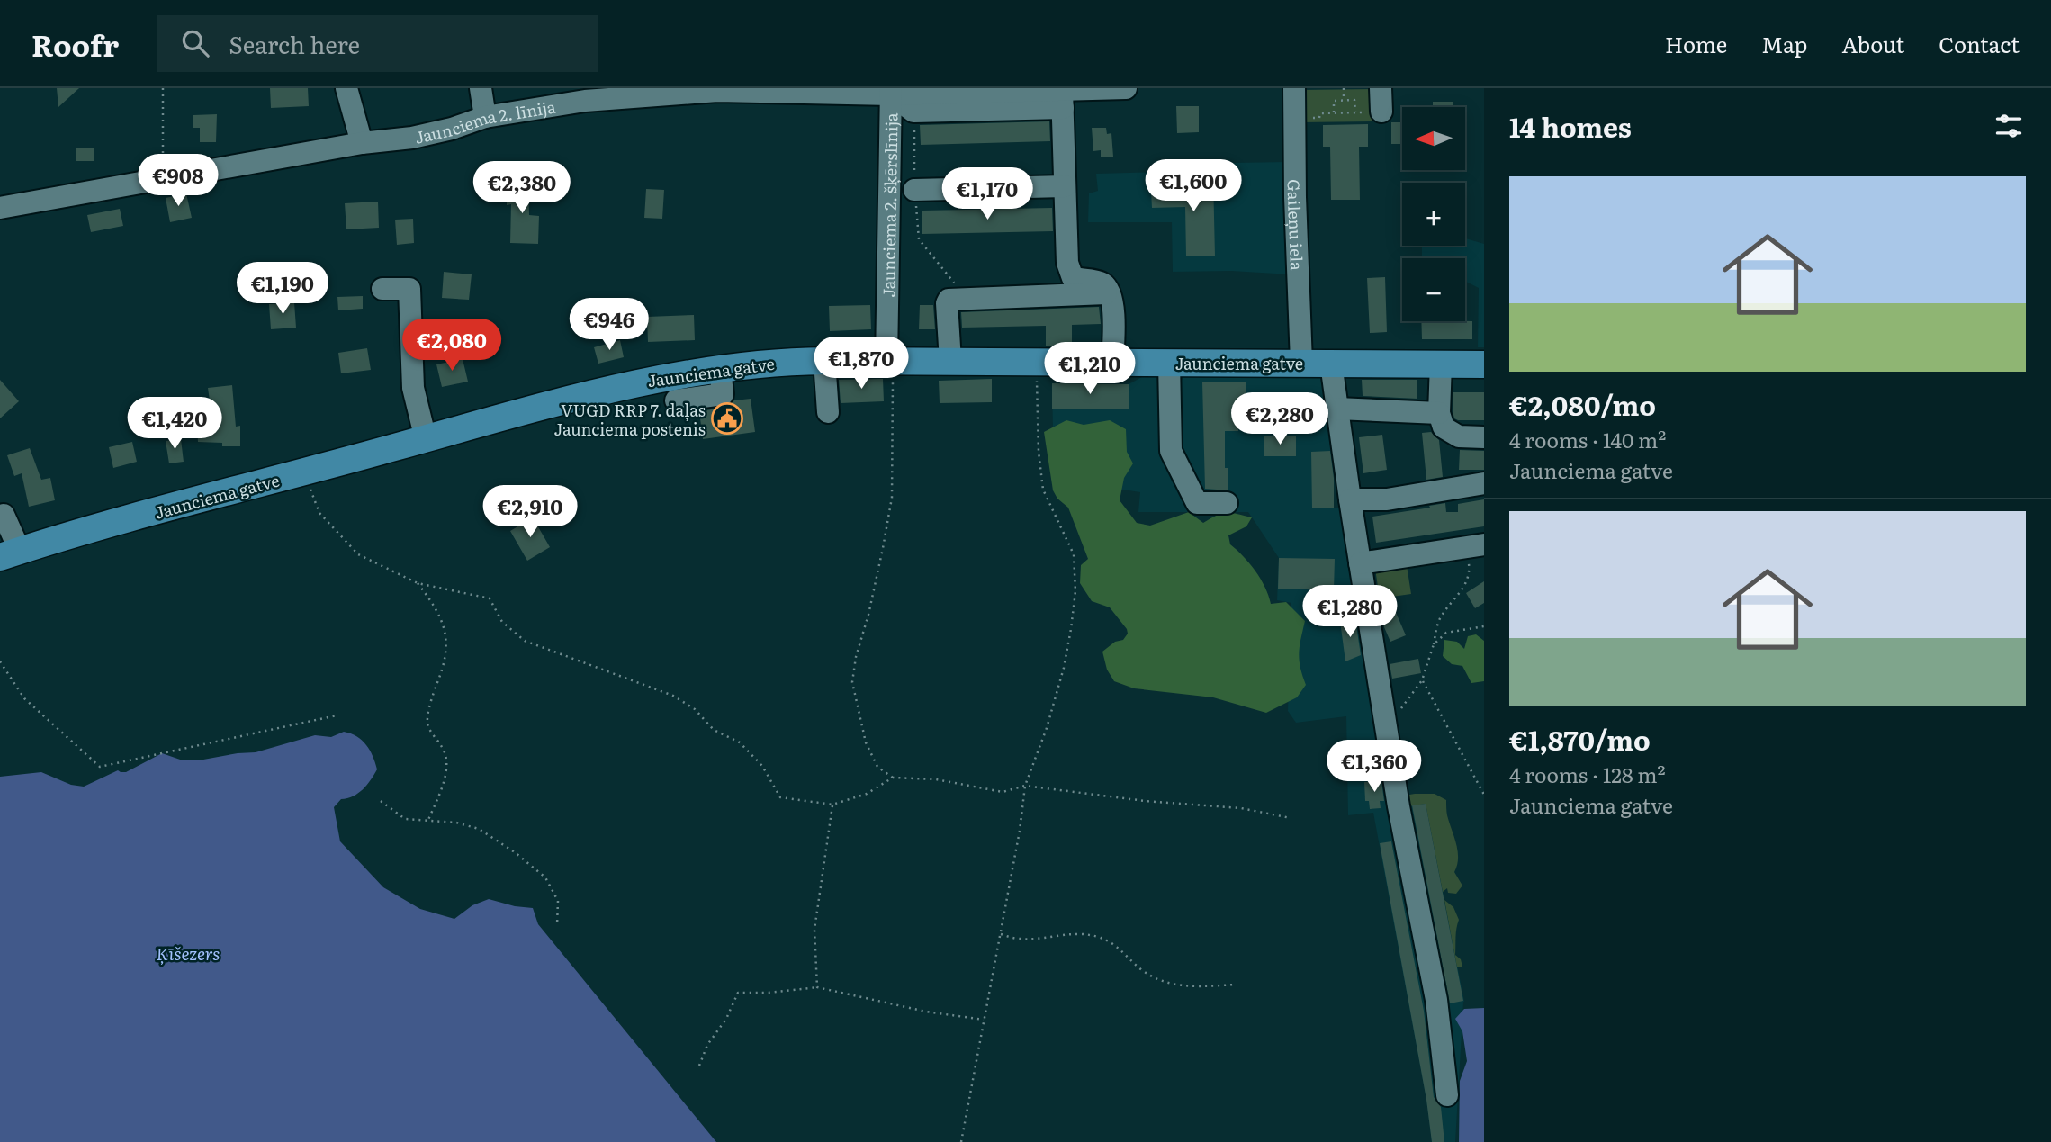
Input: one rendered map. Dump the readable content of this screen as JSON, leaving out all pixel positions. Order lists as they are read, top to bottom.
{
  "streets": {
    "main road": ["Jaunciema gatve"],
    "street": ["Jaunciema 2. līnija", "Jaunciema 2. šķērslīnija", "Gaileņu iela"]
  },
  "crossings": [
    ["Jaunciema 2. līnija", "Jaunciema 2. šķērslīnija"],
    ["Jaunciema 2. šķērslīnija", "Jaunciema gatve"],
    ["Gaileņu iela", "Jaunciema gatve"]
  ],
  "water": ["Ķīšezers"],
  "places": {
    "public building": ["VUGD RRP 7. daļas Jaunciema postenis"]
  },
  "north": "left",
  "page": {
    "header": "Roofr",
    "search": "Search here",
    "nav": [
      "Home",
      "Map",
      "About",
      "Contact"
    ],
    "heading": "14 homes",
    "map_buttons": ["+", "−"],
    "price": [
      "€908",
      "€1,600",
      "€2,380",
      "€1,170",
      "€1,190",
      "€946",
      "€2,080",
      "€1,870",
      "€1,210",
      "€2,280",
      "€1,420",
      "€2,910",
      "€1,280",
      "€1,360"
    ],
    "list": [
      {
        "name": "€2,080/mo",
        "note": "4 rooms · 140 m² · Jaunciema gatve"
      },
      {
        "name": "€1,870/mo",
        "note": "4 rooms · 128 m² · Jaunciema gatve"
      }
    ]
  }
}
